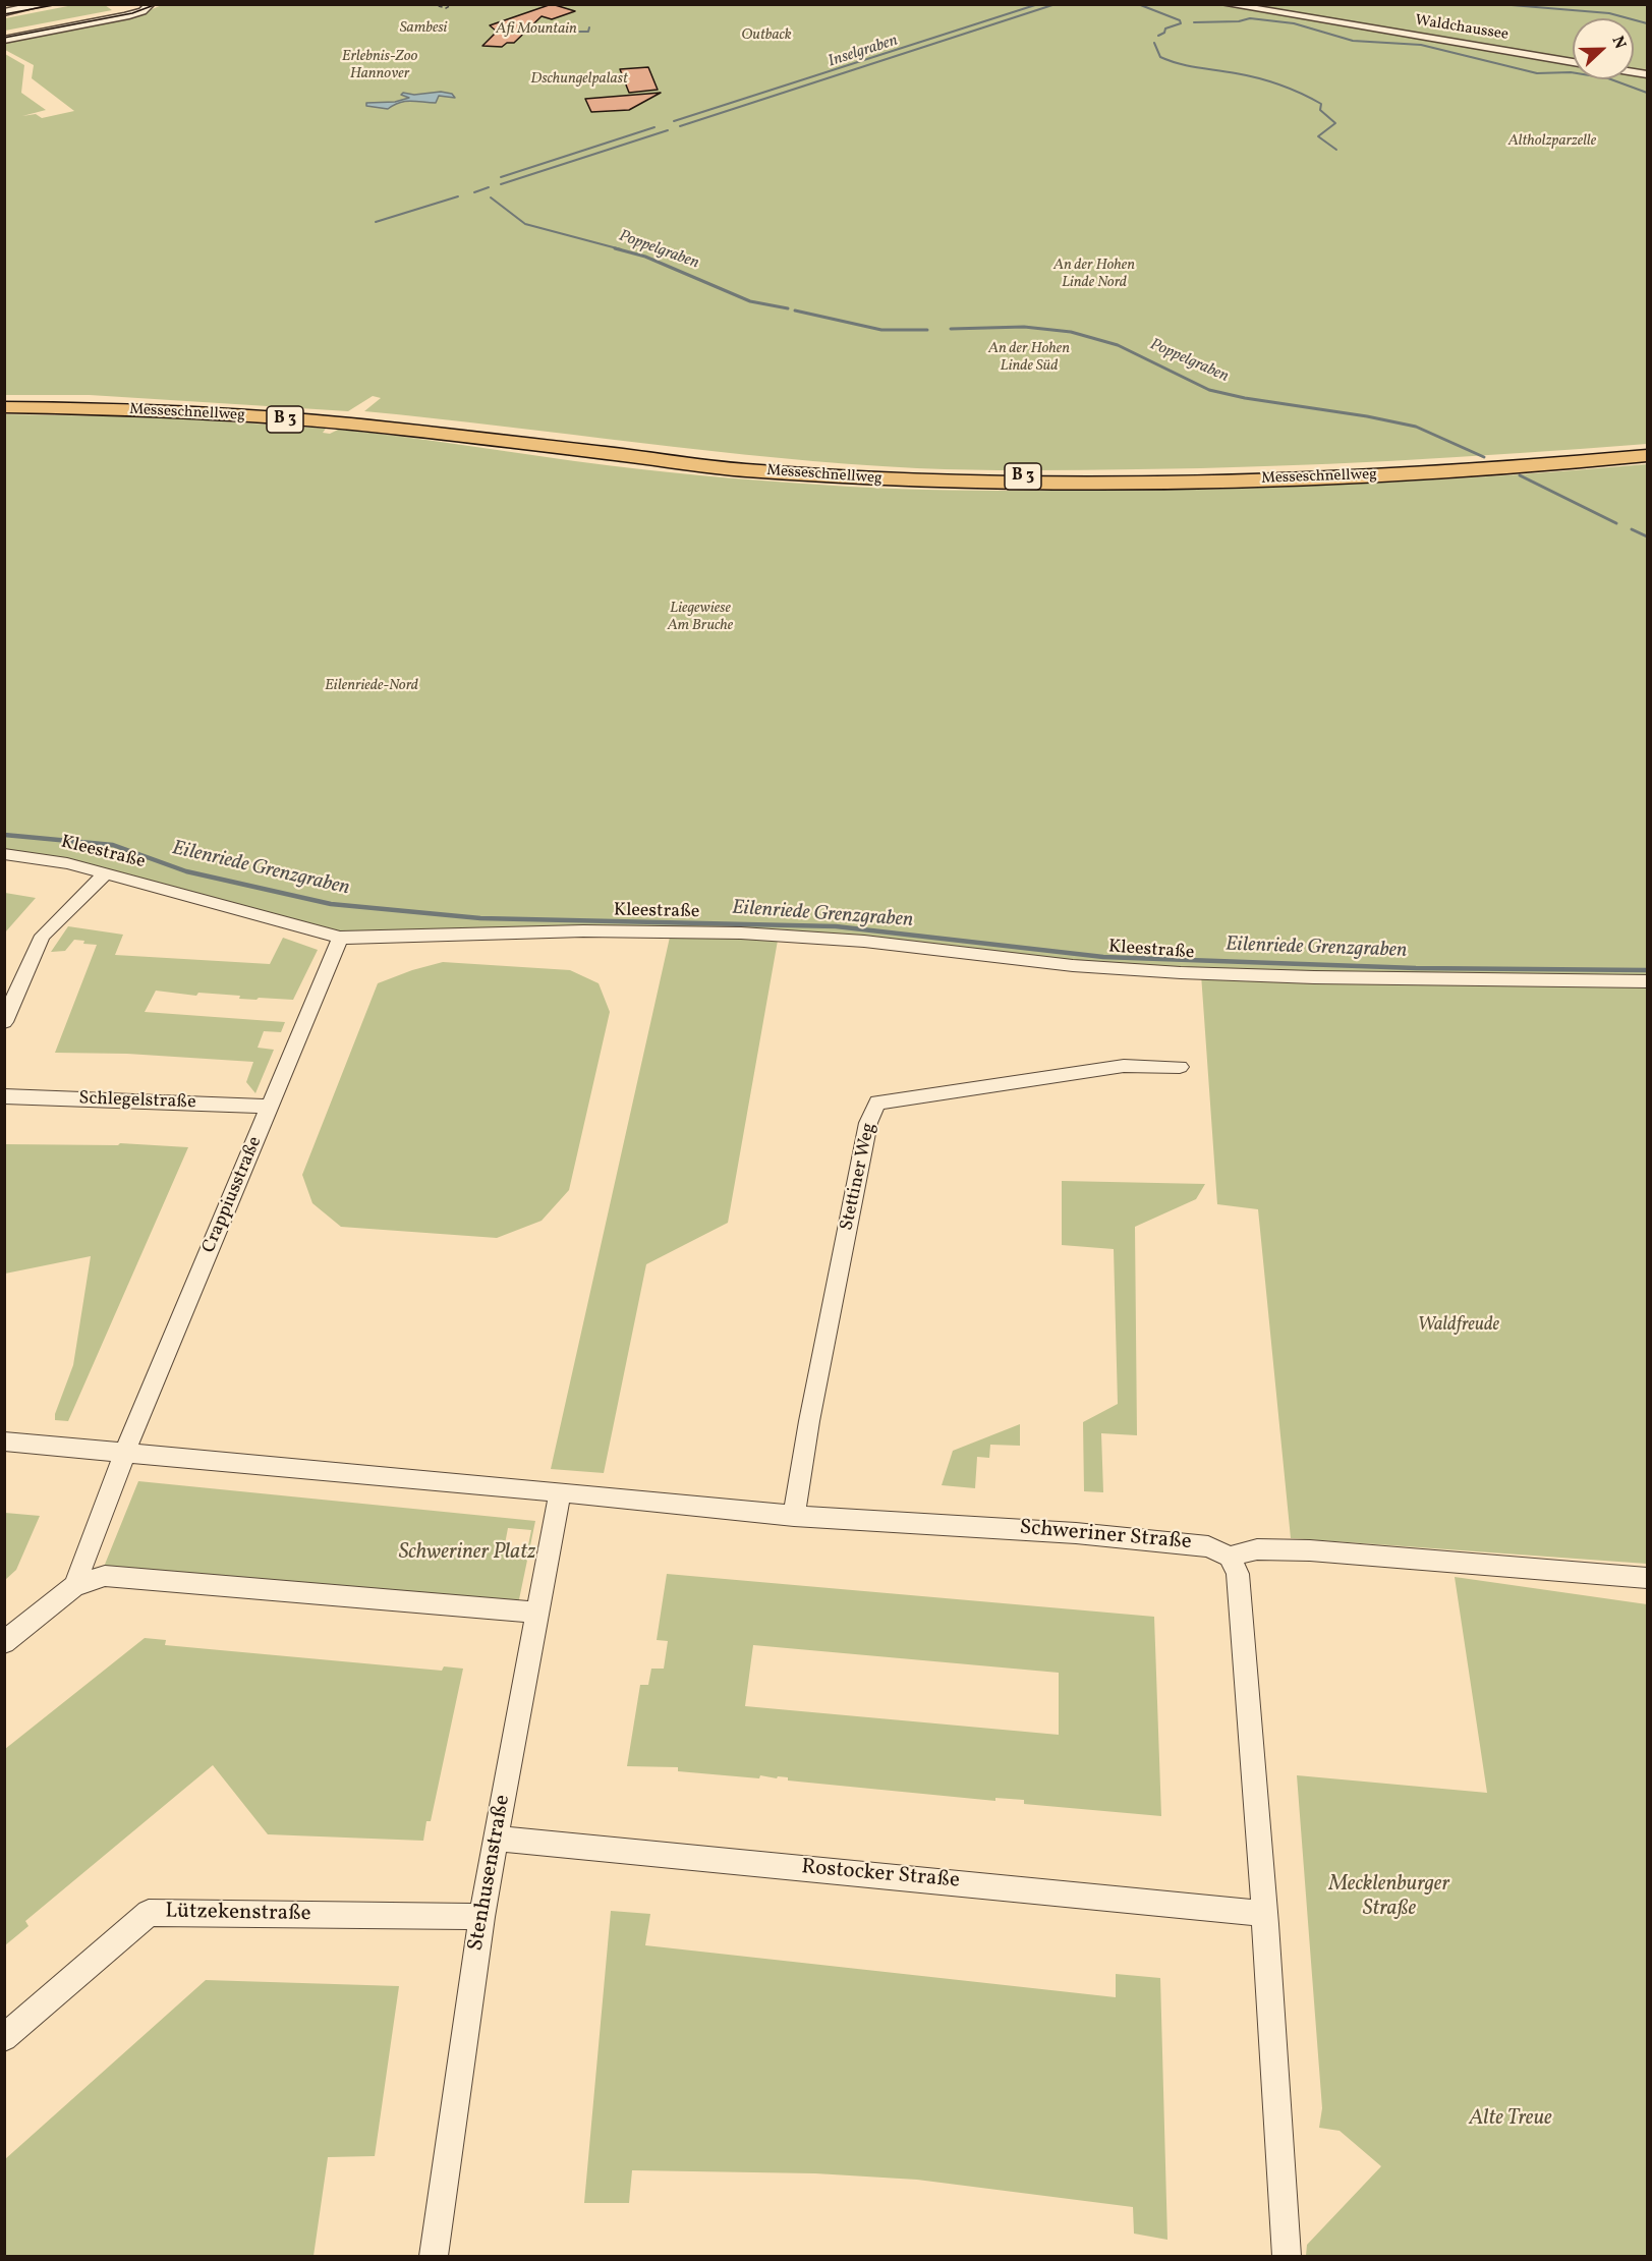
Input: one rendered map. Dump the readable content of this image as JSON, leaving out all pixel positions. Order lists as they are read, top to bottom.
{
  "streets": {
    "highway": ["Messeschnellweg", "B 3"],
    "street": [
      "Waldchaussee",
      "Kleestraße",
      "Schlegelstraße",
      "Stettiner Weg",
      "Crappiusstraße",
      "Schweriner Straße",
      "Stenhusenstraße",
      "Rostocker Straße",
      "Lützekenstraße"
    ]
  },
  "crossings": [
    ["Kleestraße", "Crappiusstraße"],
    ["Schlegelstraße", "Crappiusstraße"],
    ["Stettiner Weg", "Schweriner Straße"],
    ["Schweriner Straße", "Stenhusenstraße"],
    ["Stenhusenstraße", "Rostocker Straße"],
    ["Stenhusenstraße", "Lützekenstraße"]
  ],
  "water": ["Inselgraben", "Poppelgraben", "Eilenriede Grenzgraben"],
  "parks": [
    "Sambesi",
    "Afi Mountain",
    "Outback",
    "Erlebnis-Zoo Hannover",
    "Dschungelpalast",
    "Altholzparzelle",
    "An der Hohen Linde Nord",
    "An der Hohen Linde Süd",
    "Liegewiese Am Bruche",
    "Eilenriede-Nord",
    "Waldfreude",
    "Schweriner Platz",
    "Mecklenburger Straße",
    "Alte Treue"
  ],
  "north": "right"
}
